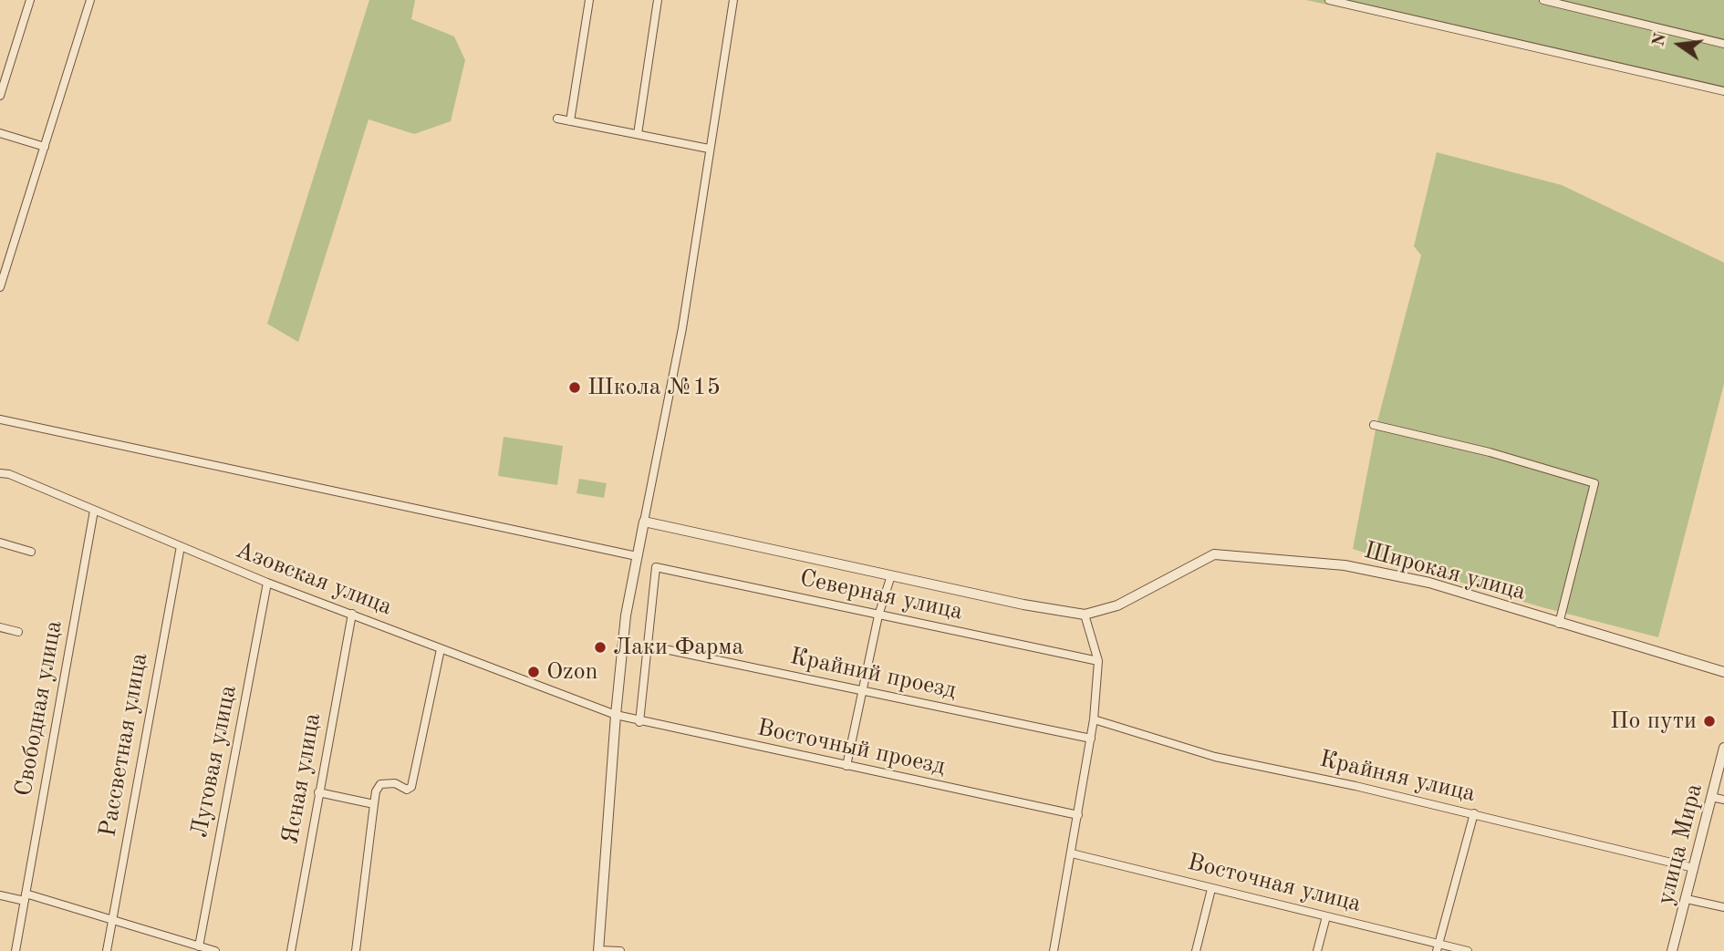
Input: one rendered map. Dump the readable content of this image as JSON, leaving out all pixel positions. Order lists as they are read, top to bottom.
{
  "streets": {
    "street": [
      "Широкая улица",
      "Азовская улица",
      "Северная улица",
      "Крайний проезд",
      "Свободная улица",
      "Рассветная улица",
      "Восточный проезд",
      "Луговая улица",
      "Крайняя улица",
      "Ясная улица",
      "улица Мира",
      "Восточная улица"
    ]
  },
  "crossings": [
    ["Азовская улица", "Свободная улица"],
    ["Азовская улица", "Рассветная улица"],
    ["Азовская улица", "Восточный проезд"],
    ["Азовская улица", "Луговая улица"],
    ["Азовская улица", "Ясная улица"],
    ["Северная улица", "Крайний проезд"],
    ["Крайняя улица", "улица Мира"]
  ],
  "places": [
    "Школа №15",
    "Лаки Фарма",
    "Ozon",
    "По пути"
  ],
  "north": "left"
}
